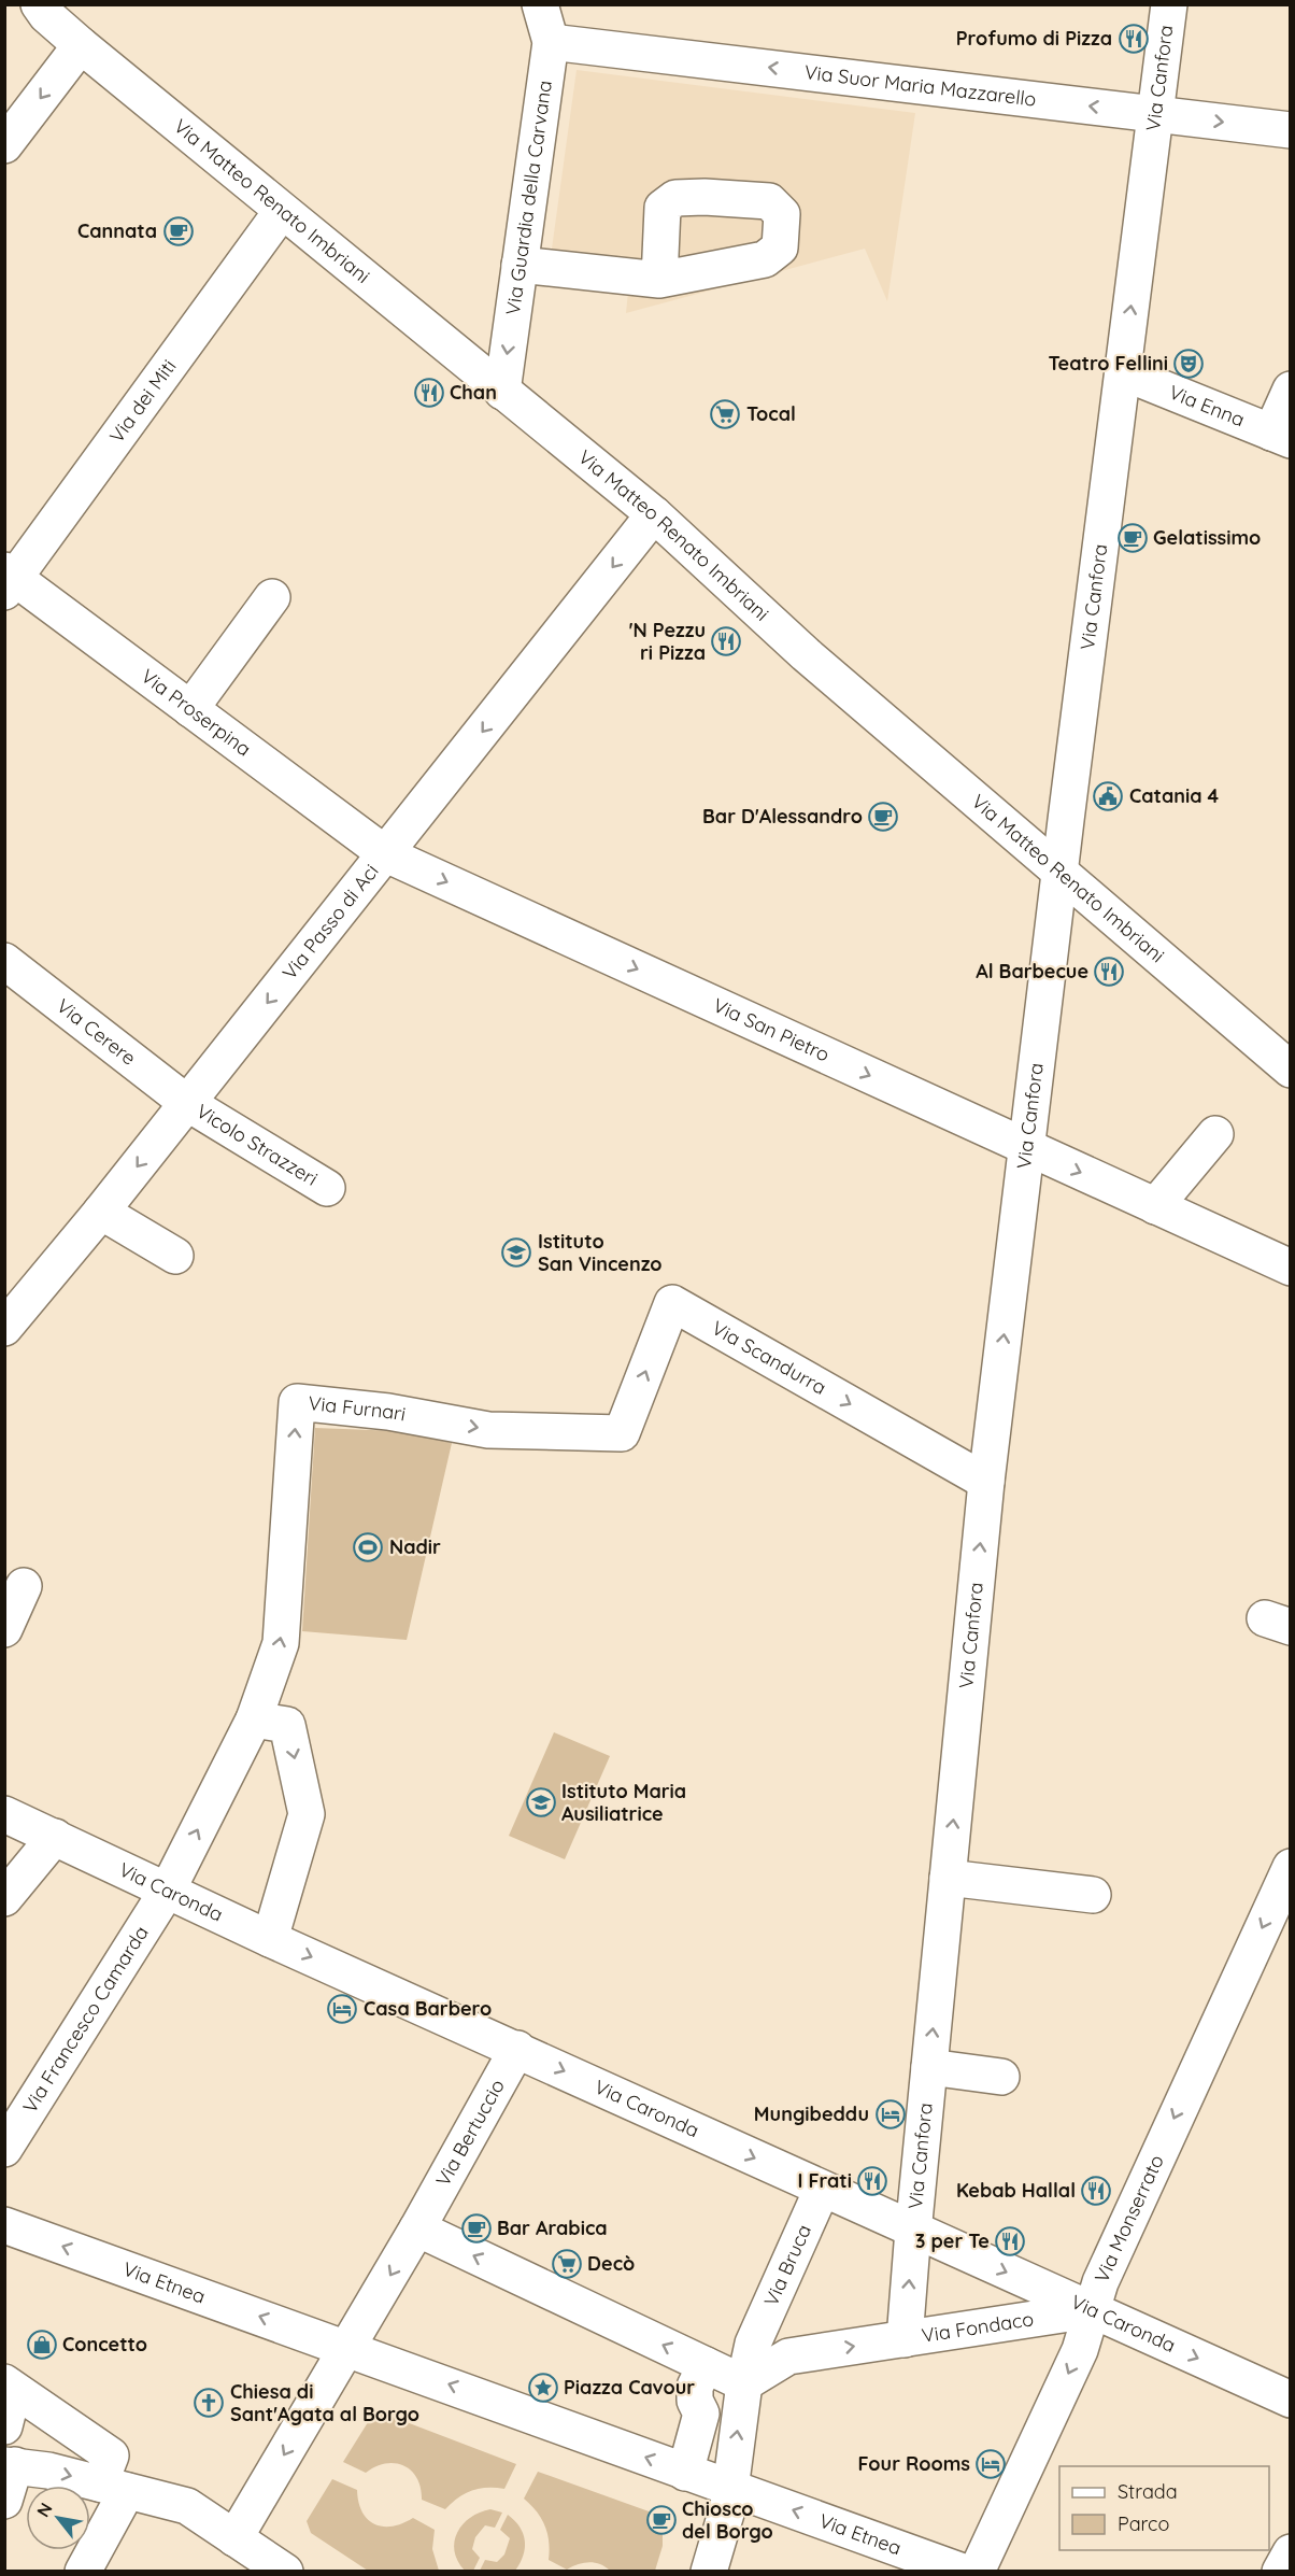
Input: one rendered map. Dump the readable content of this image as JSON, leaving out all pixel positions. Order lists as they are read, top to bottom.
{
  "streets": {
    "street": [
      "Via Canfora",
      "Via Suor Maria Mazzarello",
      "Via Guardia della Carvana",
      "Via Matteo Renato Imbriani",
      "Via dei Miti",
      "Via Enna",
      "Via Proserpina",
      "Via Passo di Aci",
      "Via San Pietro",
      "Via Cerere",
      "Vicolo Strazzeri",
      "Via Scandurra",
      "Via Furnari",
      "Via Caronda",
      "Via Francesco Camarda",
      "Via Bertuccio",
      "Via Monserrato",
      "Via Bruca",
      "Via Etnea",
      "Via Fondaco"
    ]
  },
  "crossings": [
    ["Via Canfora", "Via Suor Maria Mazzarello"],
    ["Via Canfora", "Via Matteo Renato Imbriani"],
    ["Via Canfora", "Via Enna"],
    ["Via Canfora", "Via San Pietro"],
    ["Via Canfora", "Via Scandurra"],
    ["Via Canfora", "Via Caronda"],
    ["Via Canfora", "Via Fondaco"],
    ["Via Suor Maria Mazzarello", "Via Guardia della Carvana"],
    ["Via Guardia della Carvana", "Via Matteo Renato Imbriani"],
    ["Via Matteo Renato Imbriani", "Via dei Miti"],
    ["Via Matteo Renato Imbriani", "Via Passo di Aci"],
    ["Via dei Miti", "Via Proserpina"],
    ["Via Proserpina", "Via Passo di Aci"],
    ["Via Proserpina", "Via San Pietro"],
    ["Via Passo di Aci", "Via San Pietro"],
    ["Via Passo di Aci", "Via Cerere"],
    ["Via Passo di Aci", "Vicolo Strazzeri"],
    ["Via Cerere", "Vicolo Strazzeri"],
    ["Via Scandurra", "Via Furnari"],
    ["Via Furnari", "Via Caronda"],
    ["Via Furnari", "Via Francesco Camarda"],
    ["Via Caronda", "Via Francesco Camarda"],
    ["Via Caronda", "Via Bertuccio"],
    ["Via Caronda", "Via Monserrato"],
    ["Via Caronda", "Via Bruca"],
    ["Via Caronda", "Via Fondaco"],
    ["Via Bertuccio", "Via Etnea"],
    ["Via Monserrato", "Via Fondaco"],
    ["Via Bruca", "Via Etnea"],
    ["Via Bruca", "Via Fondaco"]
  ],
  "one_way": [
    "Via Canfora",
    "Via Passo di Aci",
    "Via San Pietro",
    "Via Bertuccio",
    "Via Monserrato",
    "Via Fondaco"
  ],
  "places": {
    "restaurant": [
      "Profumo di Pizza",
      "Chan",
      "'N Pezzu ri Pizza",
      "Al Barbecue",
      "I Frati",
      "Kebab Hallal",
      "3 per Te"
    ],
    "cafe": [
      "Cannata",
      "Gelatissimo",
      "Bar D'Alessandro",
      "Bar Arabica",
      "Chiosco del Borgo"
    ],
    "theatre": ["Teatro Fellini"],
    "supermarket": ["Tocal", "Decò"],
    "public building": ["Catania 4"],
    "school or university": ["Istituto San Vincenzo", "Istituto Maria Ausiliatrice"],
    "sports": ["Nadir"],
    "hotel": ["Casa Barbero", "Mungibeddu", "Four Rooms"],
    "shop": ["Concetto"],
    "place": ["Piazza Cavour"],
    "church": ["Chiesa di Sant'Agata al Borgo"]
  },
  "legend": ["Strada", "Parco"],
  "north": "top left"
}
